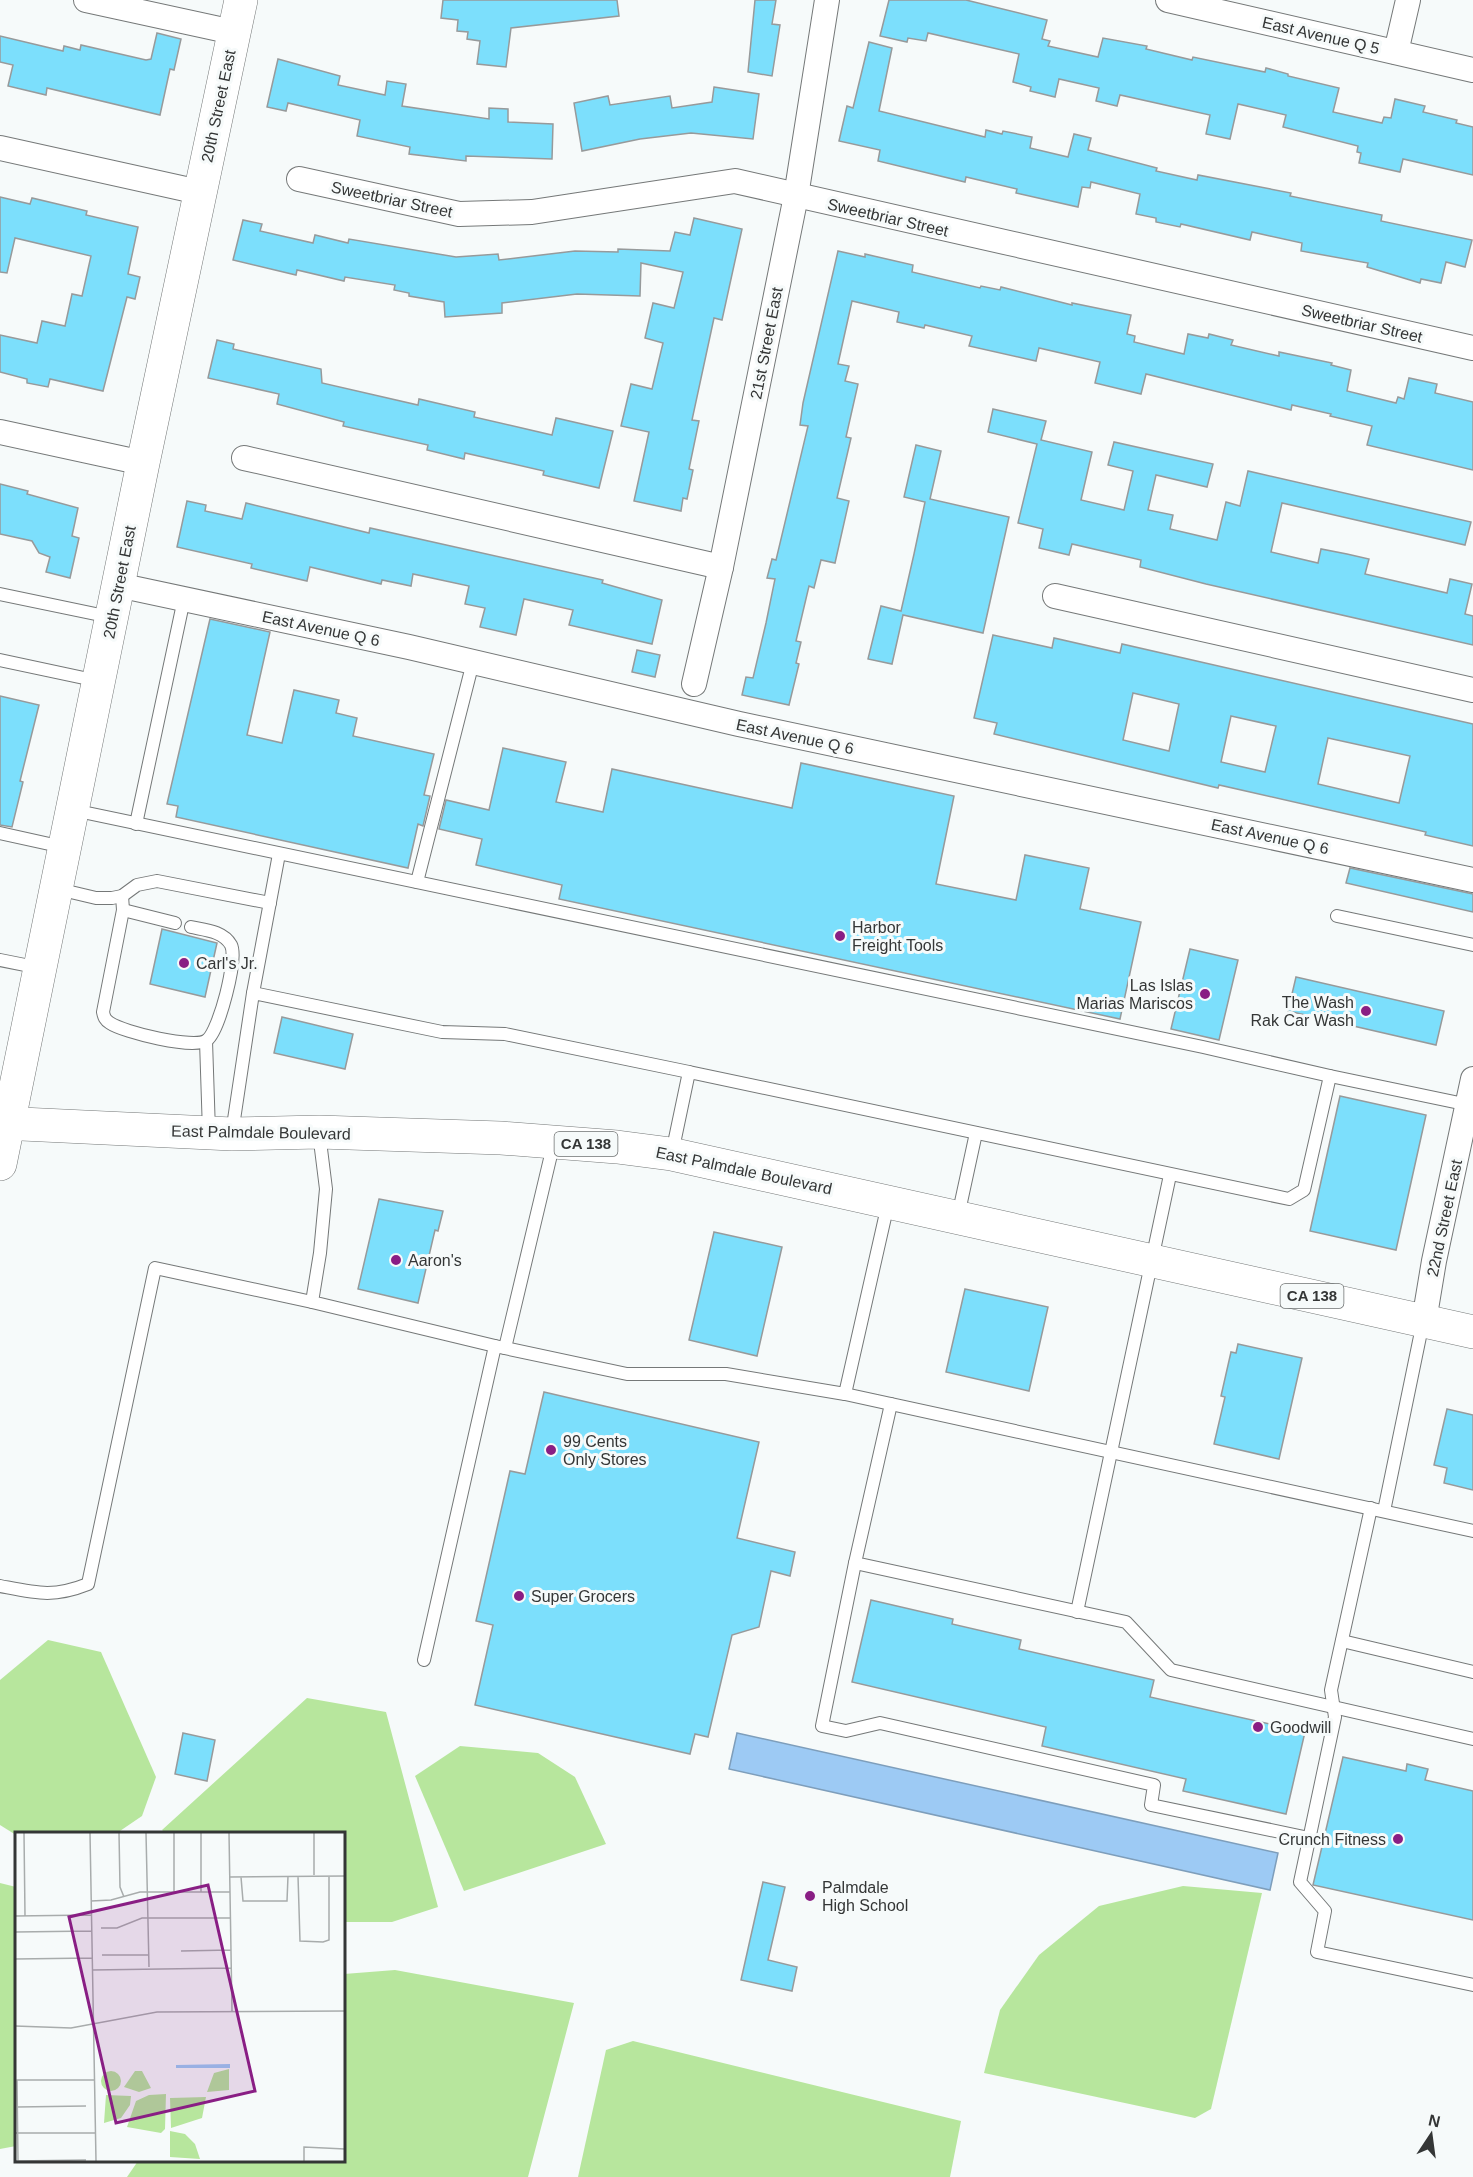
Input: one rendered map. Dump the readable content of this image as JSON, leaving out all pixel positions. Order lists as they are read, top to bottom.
{
  "streets": {
    "main road": ["20th Street East", "East Palmdale Boulevard", "CA 138"],
    "street": [
      "East Avenue Q 5",
      "Sweetbriar Street",
      "21st Street East",
      "East Avenue Q 6",
      "22nd Street East"
    ]
  },
  "crossings": [
    ["20th Street East", "East Avenue Q 6"],
    ["20th Street East", "East Palmdale Boulevard"],
    ["Sweetbriar Street", "21st Street East"],
    ["East Palmdale Boulevard", "22nd Street East"]
  ],
  "places": [
    "Harbor Freight Tools",
    "Carl's Jr.",
    "Las Islas Marias Mariscos",
    "The Wash Rak Car Wash",
    "Aaron's",
    "99 Cents Only Stores",
    "Super Grocers",
    "Goodwill",
    "Crunch Fitness",
    "Palmdale High School"
  ],
  "north": "top"
}
